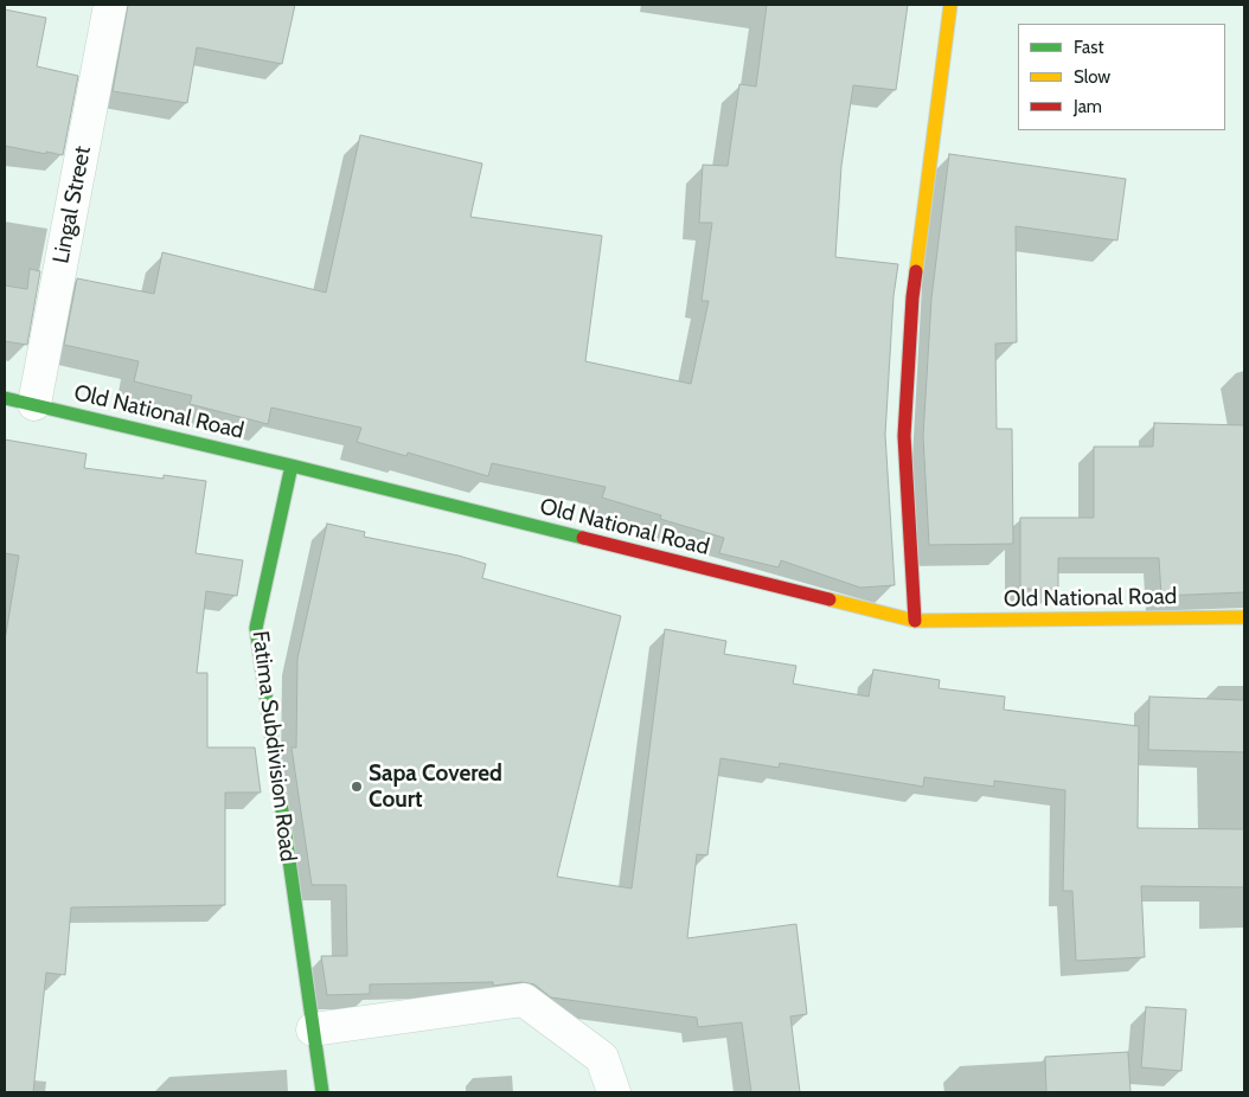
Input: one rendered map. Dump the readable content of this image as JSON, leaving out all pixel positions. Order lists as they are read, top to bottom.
{
  "streets": {
    "main road": ["Old National Road", "Fatima Subdivision Road"],
    "street": ["Lingal Street"]
  },
  "crossings": [
    ["Lingal Street", "Old National Road"],
    ["Old National Road", "Fatima Subdivision Road"]
  ],
  "places": ["Sapa Covered Court"],
  "legend": ["Fast", "Slow", "Jam"]
}
